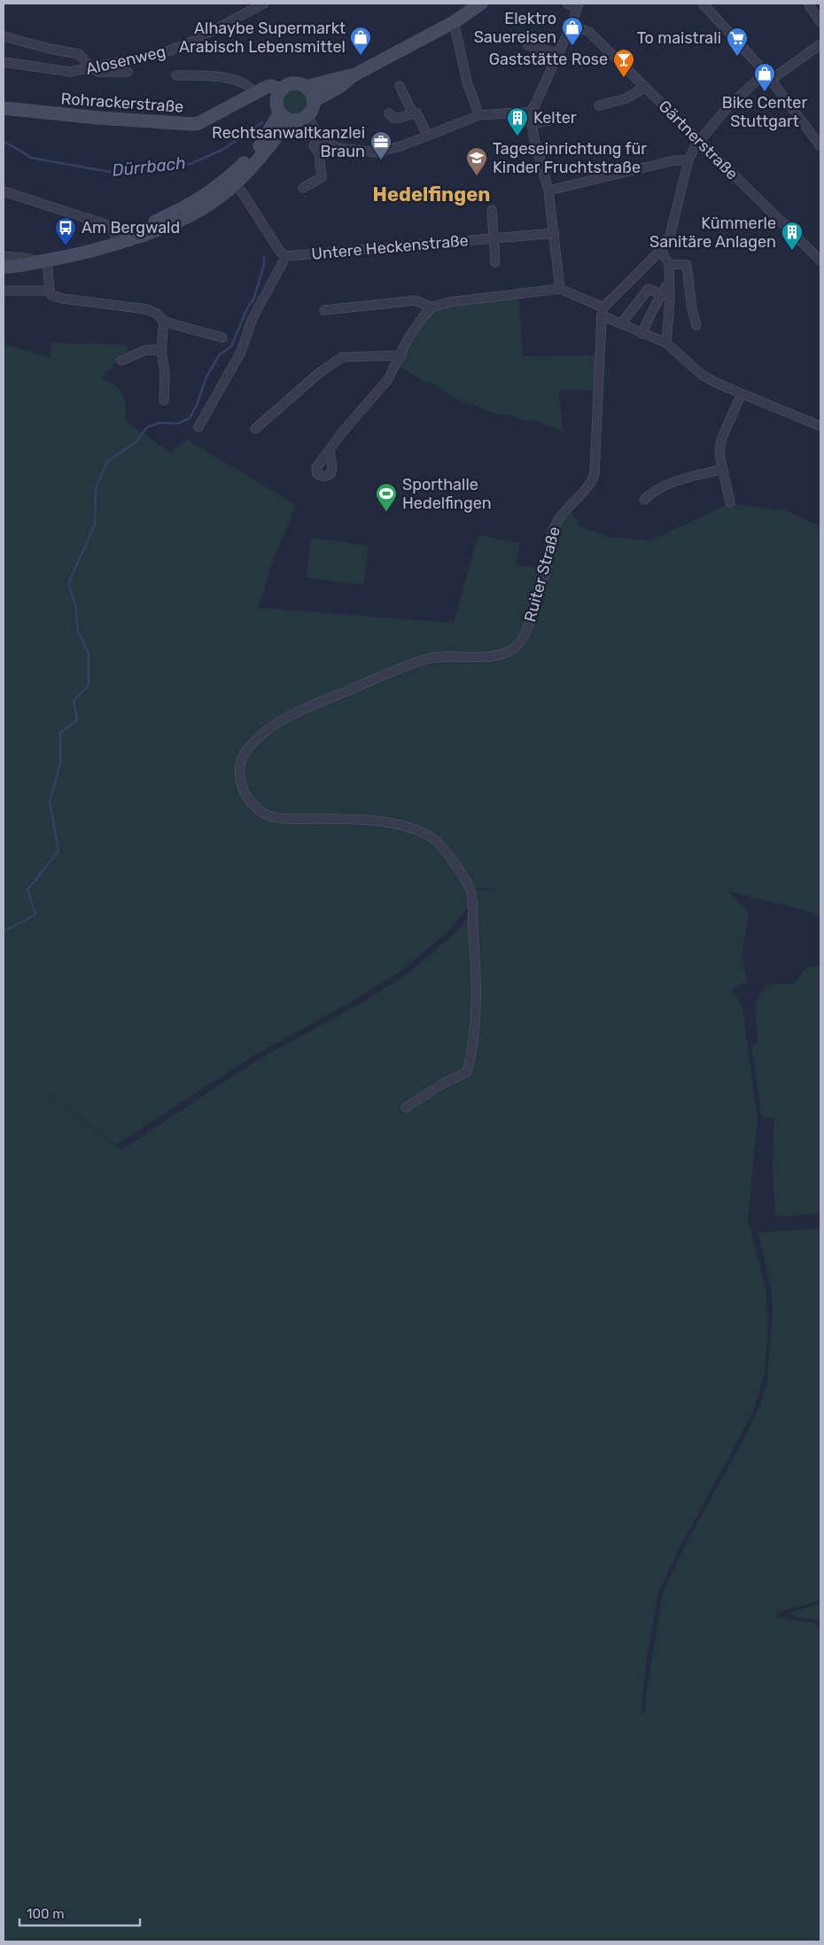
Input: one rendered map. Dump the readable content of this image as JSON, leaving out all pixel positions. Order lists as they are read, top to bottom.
{
  "streets": {
    "main road": ["Rohrackerstraße"],
    "street": [
      "Alosenweg",
      "Gärtnerstraße",
      "Untere Heckenstraße",
      "Ruiter Straße"
    ]
  },
  "districts": ["Hedelfingen"],
  "water": ["Dürrbach"],
  "places": {
    "shop": ["Elektro Sauereisen", "Alhaybe Supermarkt Arabisch Lebensmittel", "Bike Center Stuttgart"],
    "supermarket": ["To maistrali"],
    "bar": ["Gaststätte Rose"],
    "building": ["Kelter", "Kümmerle Sanitäre Anlagen"],
    "office": ["Rechtsanwaltkanzlei Braun"],
    "school or university": ["Tageseinrichtung für Kinder Fruchtstraße"],
    "bus stop": ["Am Bergwald"],
    "sports": ["Sporthalle Hedelfingen"]
  },
  "scale_bar": "100 m"
}
